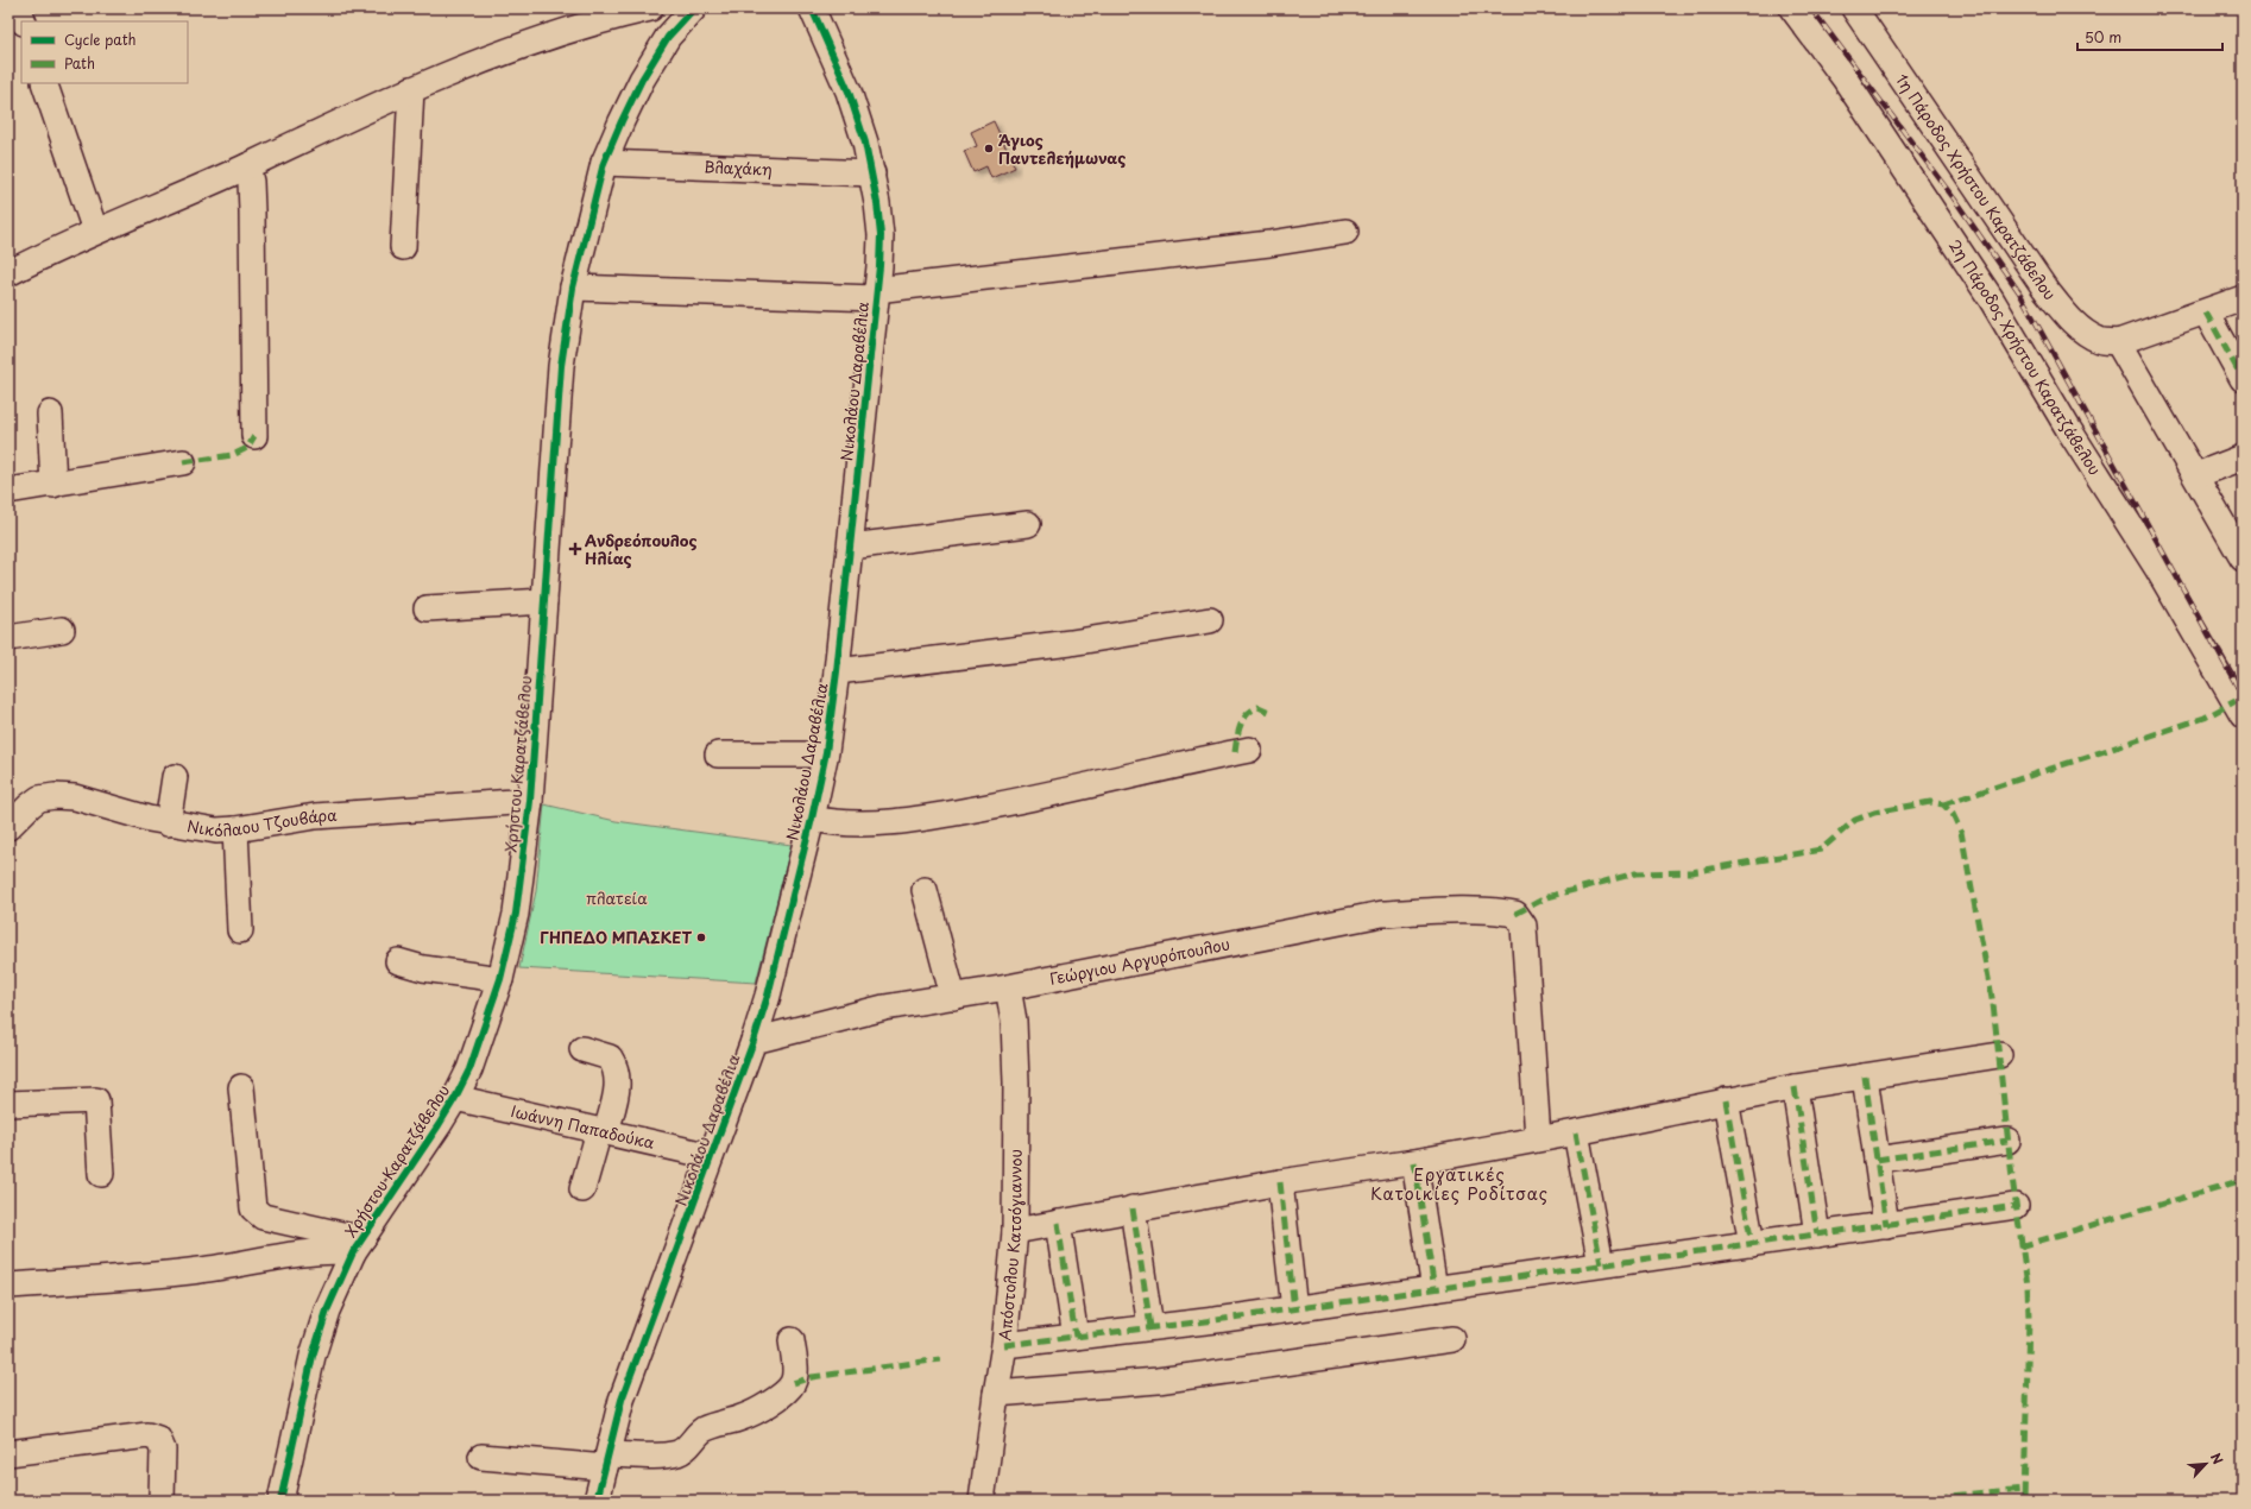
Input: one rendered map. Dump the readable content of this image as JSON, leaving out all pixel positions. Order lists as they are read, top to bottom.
{
  "streets": {
    "street": [
      "Βλαχάκη",
      "1η Πάροδος Χρήστου Καρατζάβελου",
      "2η Πάροδος Χρήστου Καρατζάβελου",
      "Νικολάου Δαραβέλια",
      "Χρήστου Καρατζάβελου",
      "Νικόλαου Τζουβάρα",
      "Γεώργιου Αργυρόπουλου",
      "Ιωάννη Παπαδούκα",
      "Απόστολου Κατσόγιαννου"
    ]
  },
  "crossings": [
    ["Βλαχάκη", "Νικολάου Δαραβέλια"],
    ["Βλαχάκη", "Χρήστου Καρατζάβελου"],
    ["Νικολάου Δαραβέλια", "Γεώργιου Αργυρόπουλου"],
    ["Νικολάου Δαραβέλια", "Ιωάννη Παπαδούκα"],
    ["Χρήστου Καρατζάβελου", "Νικόλαου Τζουβάρα"],
    ["Χρήστου Καρατζάβελου", "Ιωάννη Παπαδούκα"],
    ["Γεώργιου Αργυρόπουλου", "Απόστολου Κατσόγιαννου"]
  ],
  "districts": ["Εργατικές Κατοικίες Ροδίτσας"],
  "parks": ["πλατεία"],
  "places": {
    "other": ["Άγιος Παντελεήμωνας", "ΓΗΠΕΔΟ ΜΠΑΣΚΕΤ"],
    "health": ["Ανδρεόπουλος Ηλίας"]
  },
  "legend": ["Cycle path", "Path"],
  "scale_bar": "50 m",
  "north": "top right"
}
